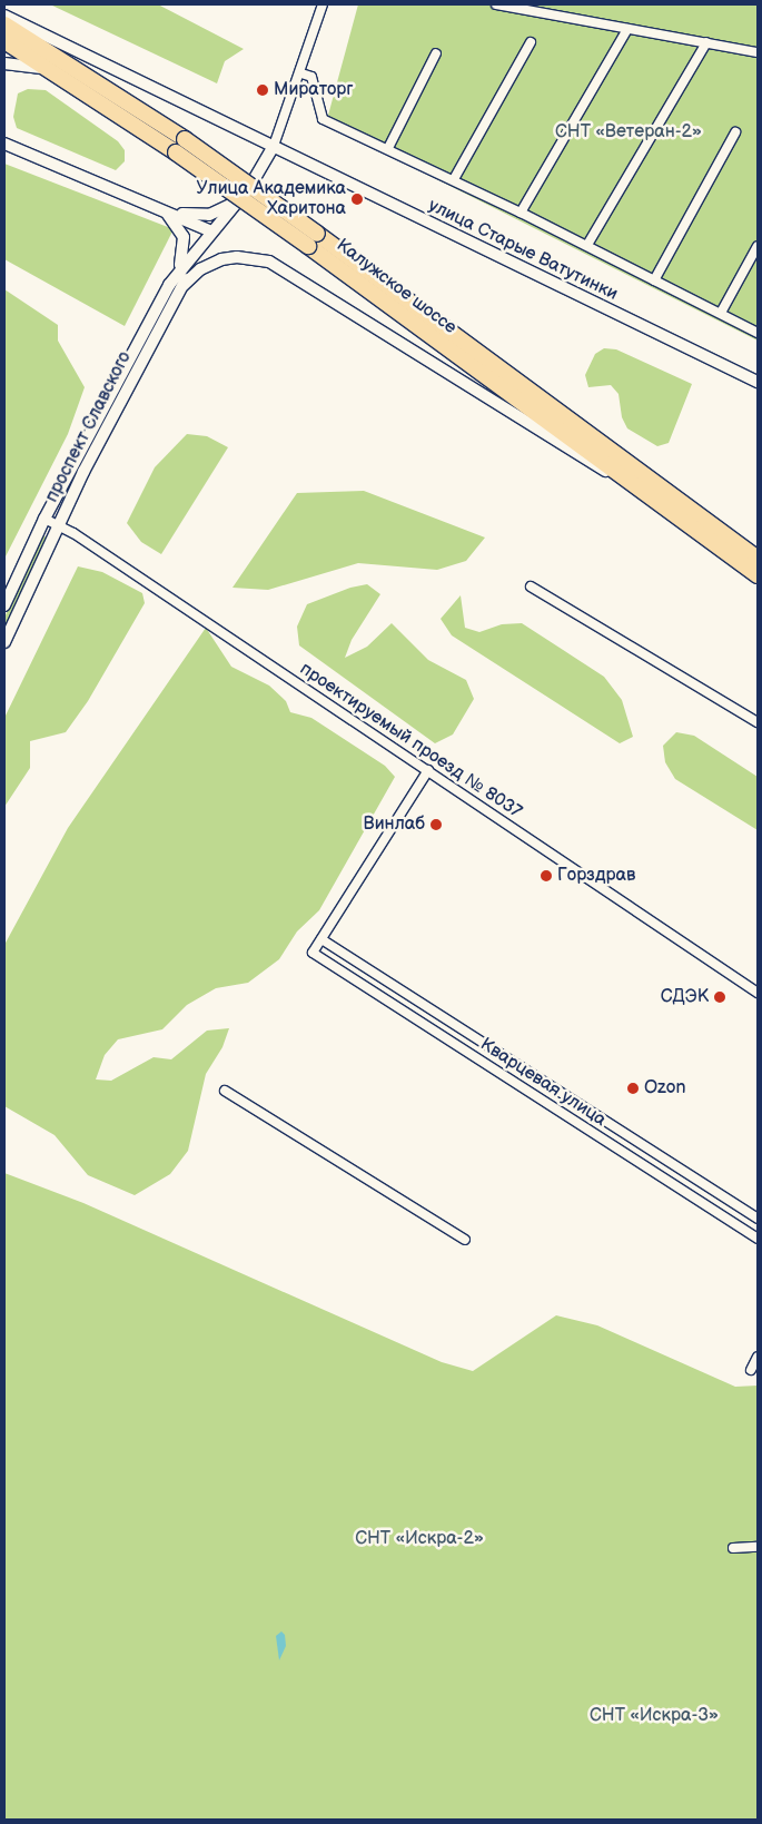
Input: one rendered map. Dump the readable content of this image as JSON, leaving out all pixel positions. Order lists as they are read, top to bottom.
{
  "streets": {
    "highway": ["Калужское шоссе"],
    "main road": ["улица Старые Ватутинки", "проспект Славского"],
    "street": ["проектируемый проезд № 8037", "Кварцевая улица"]
  },
  "crossings": [
    ["улица Старые Ватутинки", "проспект Славского"],
    ["проспект Славского", "проектируемый проезд № 8037"]
  ],
  "parks": ["СНТ «Ветеран-2»", "СНТ «Искра-2»", "СНТ «Искра-3»"],
  "places": [
    "Мираторг",
    "Улица Академика Харитона",
    "Винлаб",
    "Горздрав",
    "СДЭК",
    "Ozon"
  ]
}
